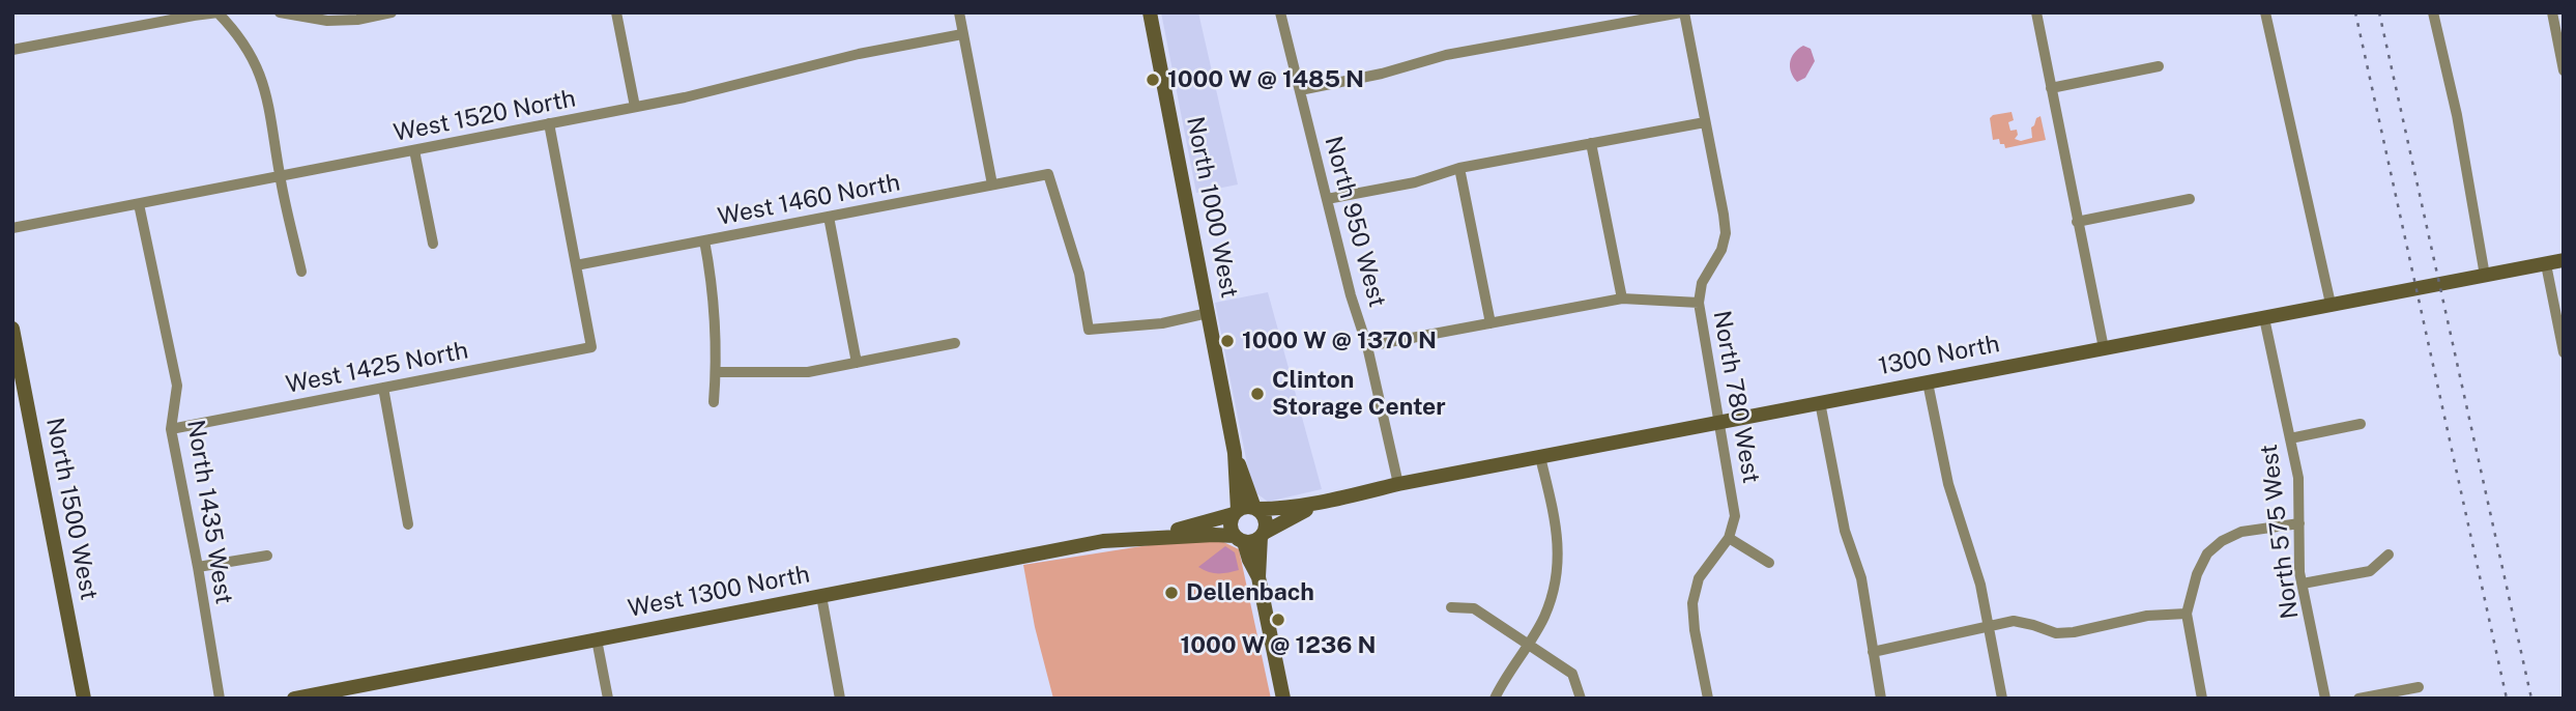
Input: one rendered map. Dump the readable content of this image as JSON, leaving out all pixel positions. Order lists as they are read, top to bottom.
{
  "streets": {
    "street": [
      "West 1520 North",
      "West 1460 North",
      "North 1000 West",
      "North 950 West",
      "1300 North",
      "West 1425 North",
      "North 780 West",
      "North 1500 West",
      "North 1435 West",
      "North 575 West",
      "West 1300 North"
    ]
  },
  "crossings": [
    ["West 1520 North", "North 1435 West"],
    ["West 1460 North", "North 1000 West"],
    ["West 1460 North", "West 1425 North"],
    ["North 1000 West", "1300 North"],
    ["North 1000 West", "West 1300 North"],
    ["North 950 West", "1300 North"],
    ["1300 North", "North 780 West"],
    ["1300 North", "North 575 West"],
    ["1300 North", "West 1300 North"],
    ["West 1425 North", "North 1435 West"]
  ],
  "places": [
    "1000 W @ 1485 N",
    "1000 W @ 1370 N",
    "Clinton Storage Center",
    "Dellenbach",
    "1000 W @ 1236 N"
  ]
}
